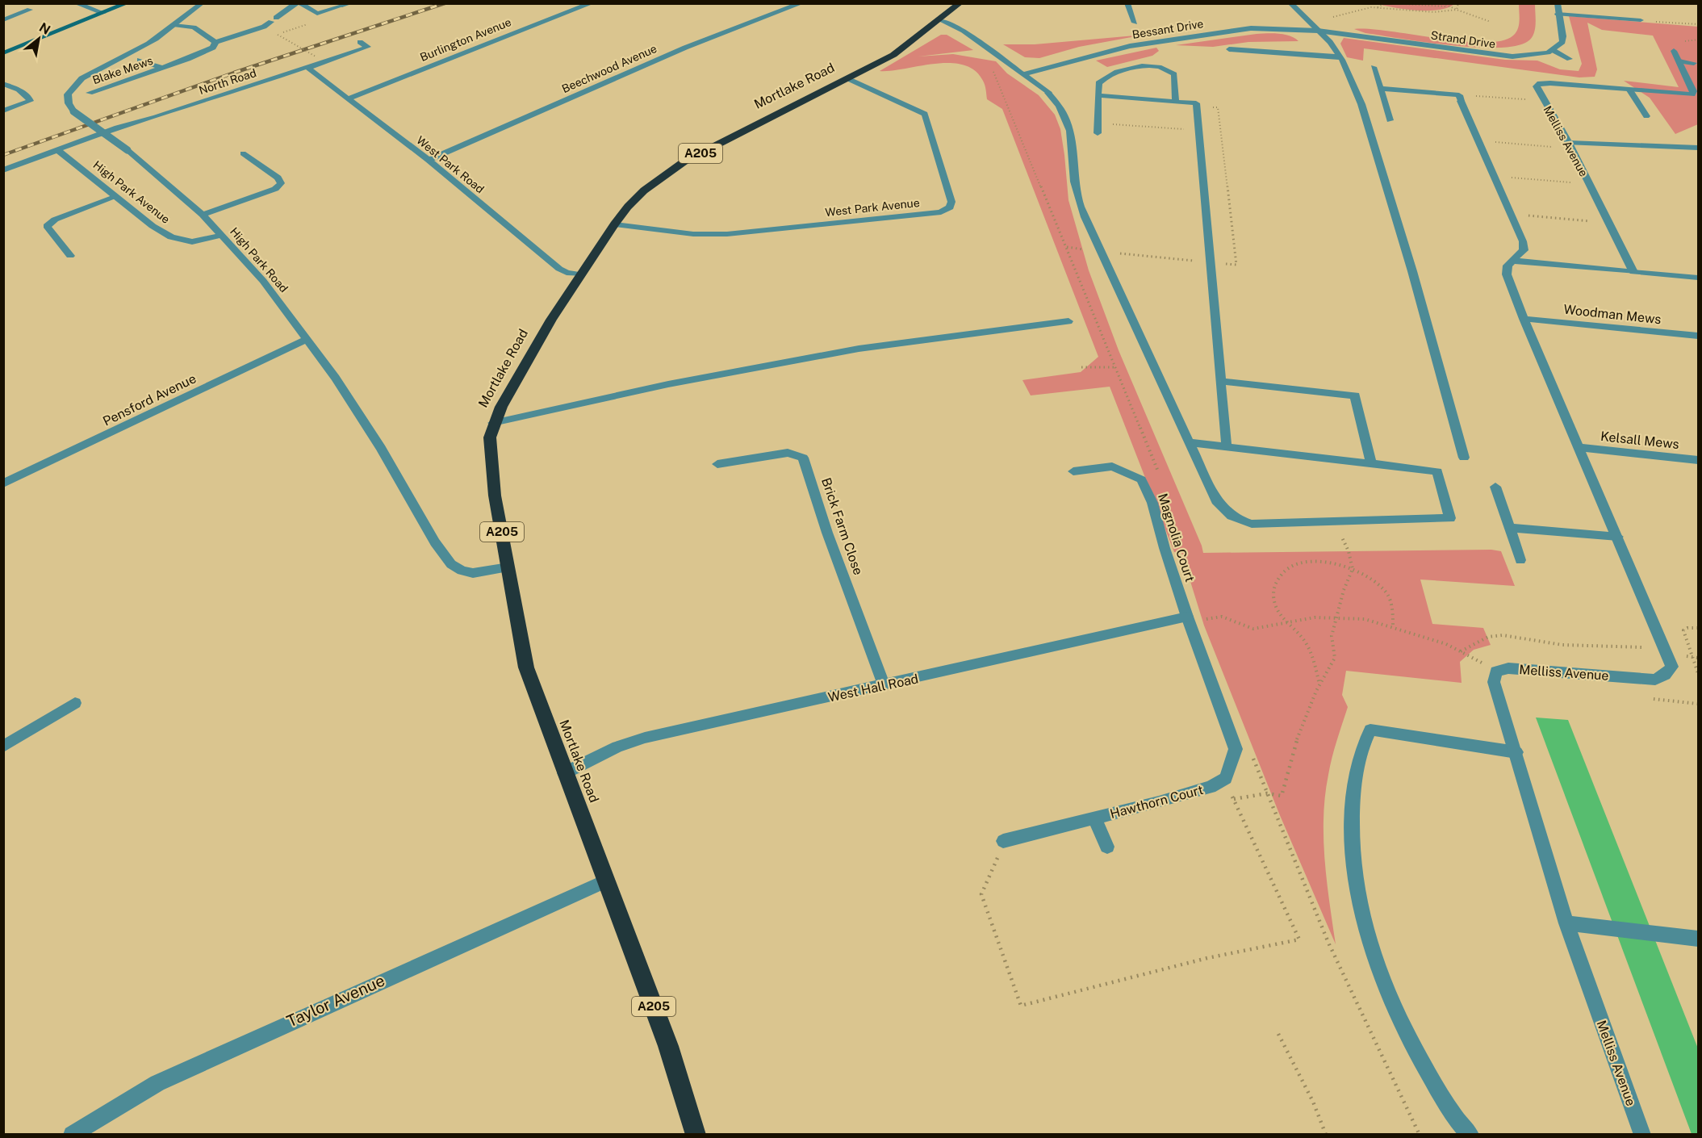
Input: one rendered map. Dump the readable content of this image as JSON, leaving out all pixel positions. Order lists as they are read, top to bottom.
{
  "streets": {
    "highway": ["Mortlake Road", "A205"],
    "street": [
      "Bessant Drive",
      "Burlington Avenue",
      "Strand Drive",
      "Beechwood Avenue",
      "Blake Mews",
      "North Road",
      "Melliss Avenue",
      "West Park Road",
      "High Park Avenue",
      "West Park Avenue",
      "High Park Road",
      "Woodman Mews",
      "Pensford Avenue",
      "Kelsall Mews",
      "Brick Farm Close",
      "Magnolia Court",
      "West Hall Road",
      "Hawthorn Court",
      "Taylor Avenue"
    ]
  },
  "crossings": [
    ["Bessant Drive", "Strand Drive"],
    ["Burlington Avenue", "West Park Road"],
    ["Beechwood Avenue", "West Park Road"],
    ["North Road", "West Park Road"],
    ["North Road", "High Park Avenue"],
    ["Mortlake Road", "West Park Road"],
    ["Mortlake Road", "West Park Avenue"],
    ["Mortlake Road", "High Park Road"],
    ["Mortlake Road", "West Hall Road"],
    ["Mortlake Road", "Taylor Avenue"],
    ["Melliss Avenue", "Woodman Mews"],
    ["Melliss Avenue", "Kelsall Mews"],
    ["High Park Avenue", "High Park Road"],
    ["High Park Road", "Pensford Avenue"],
    ["Brick Farm Close", "West Hall Road"],
    ["Magnolia Court", "West Hall Road"],
    ["Magnolia Court", "Hawthorn Court"],
    ["West Hall Road", "Hawthorn Court"]
  ],
  "north": "top right"
}
